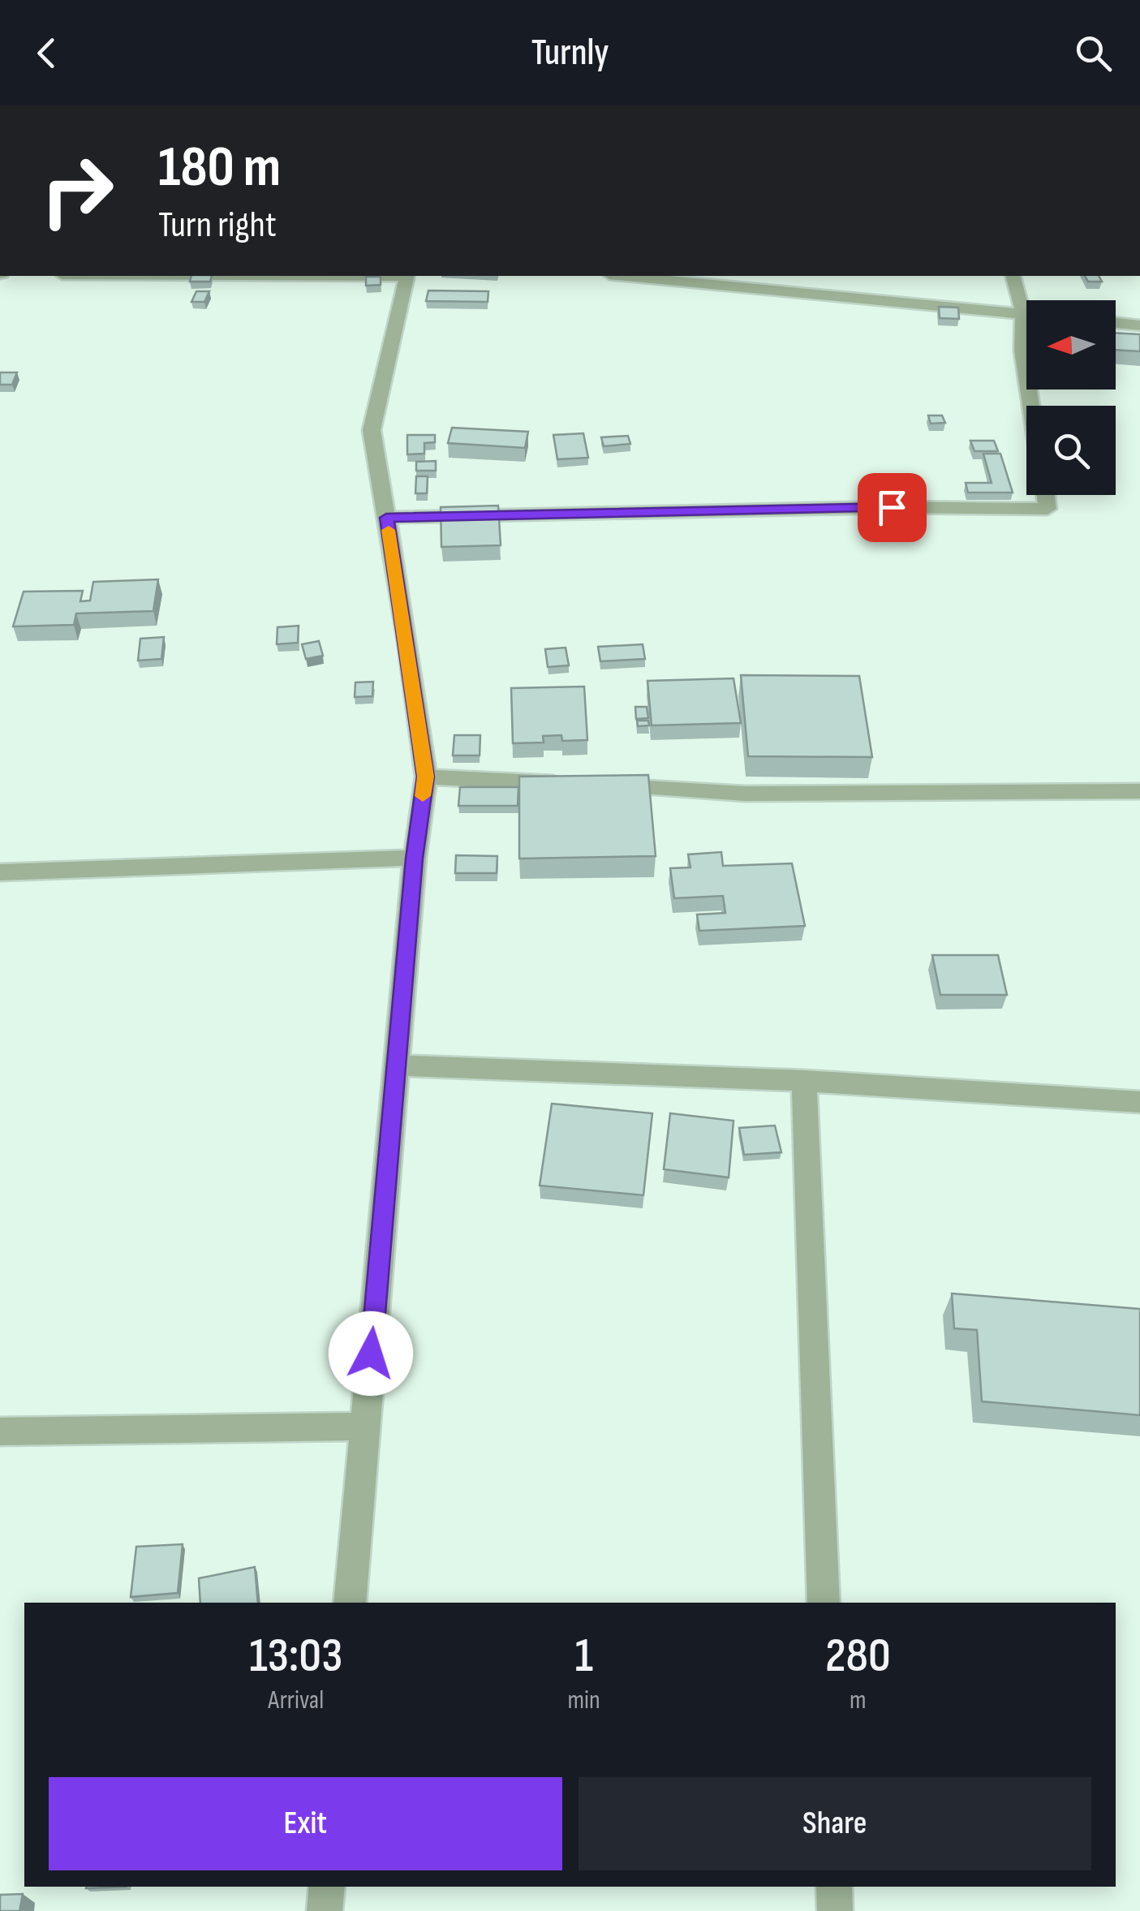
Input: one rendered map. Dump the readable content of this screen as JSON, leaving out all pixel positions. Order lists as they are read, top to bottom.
{
  "north": "left",
  "page": {
    "header": "Turnly",
    "turn": ["180 m", "Turn right"],
    "eta": [
      "13:03",
      "Arrival",
      "1",
      "min",
      "280",
      "m"
    ],
    "buttons": ["Exit", "Share"]
  }
}
